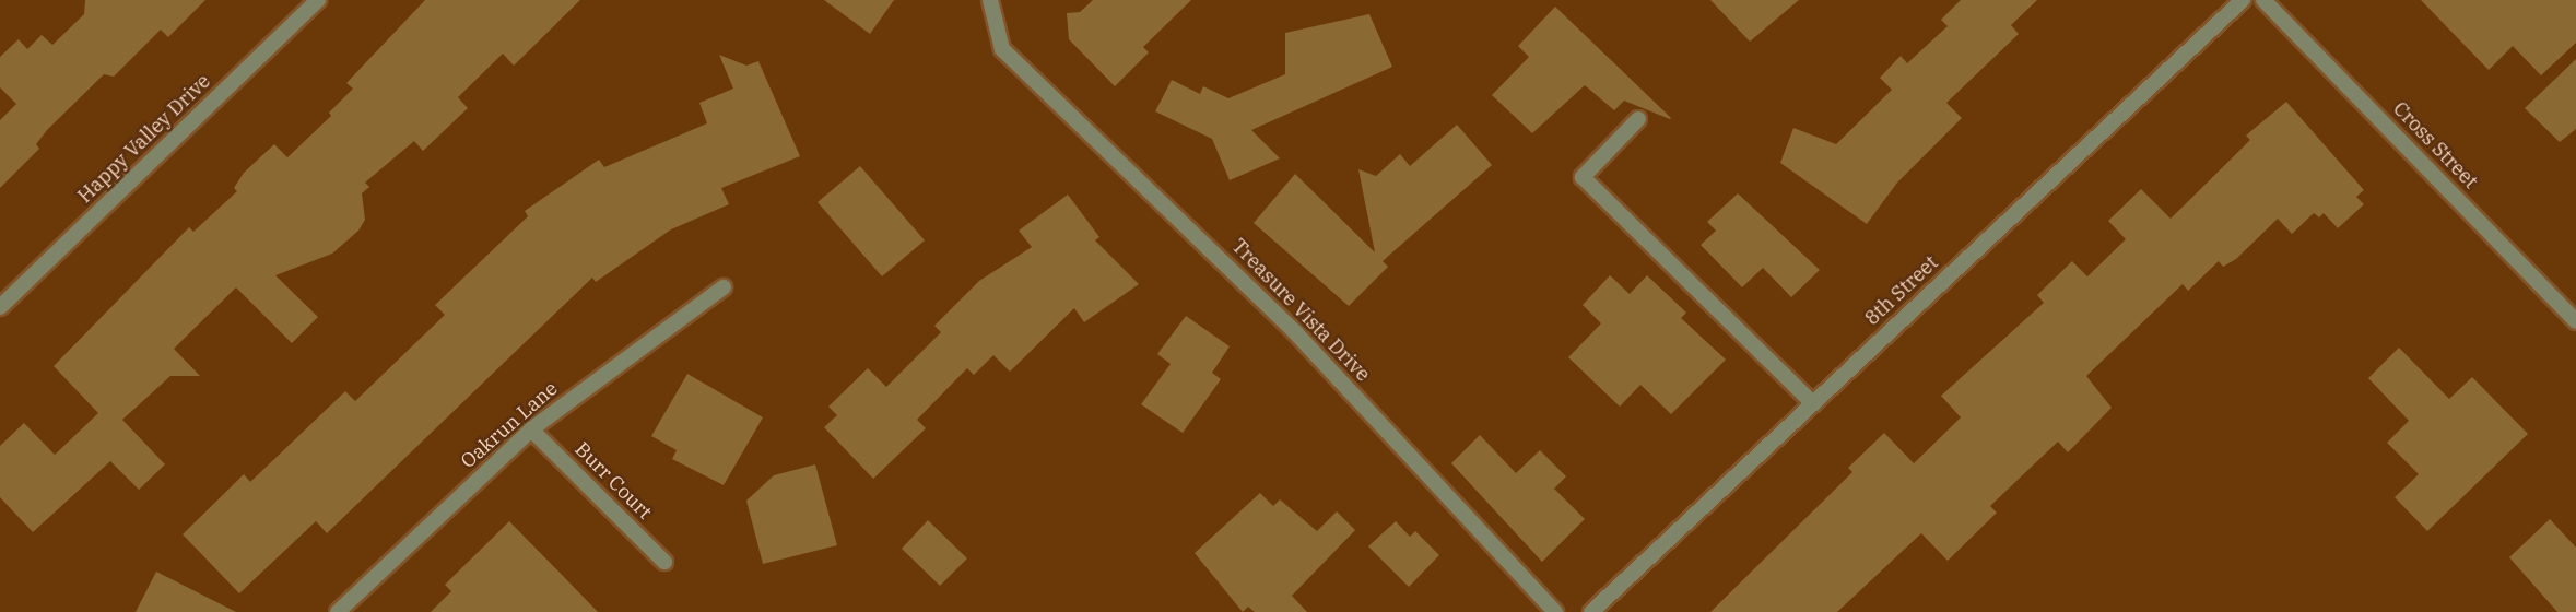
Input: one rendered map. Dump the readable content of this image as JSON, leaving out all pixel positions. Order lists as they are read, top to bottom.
{
  "streets": {
    "street": [
      "Happy Valley Drive",
      "Cross Street",
      "8th Street",
      "Treasure Vista Drive",
      "Oakrun Lane",
      "Burr Court"
    ]
  },
  "crossings": [
    ["Oakrun Lane", "Burr Court"]
  ]
}
